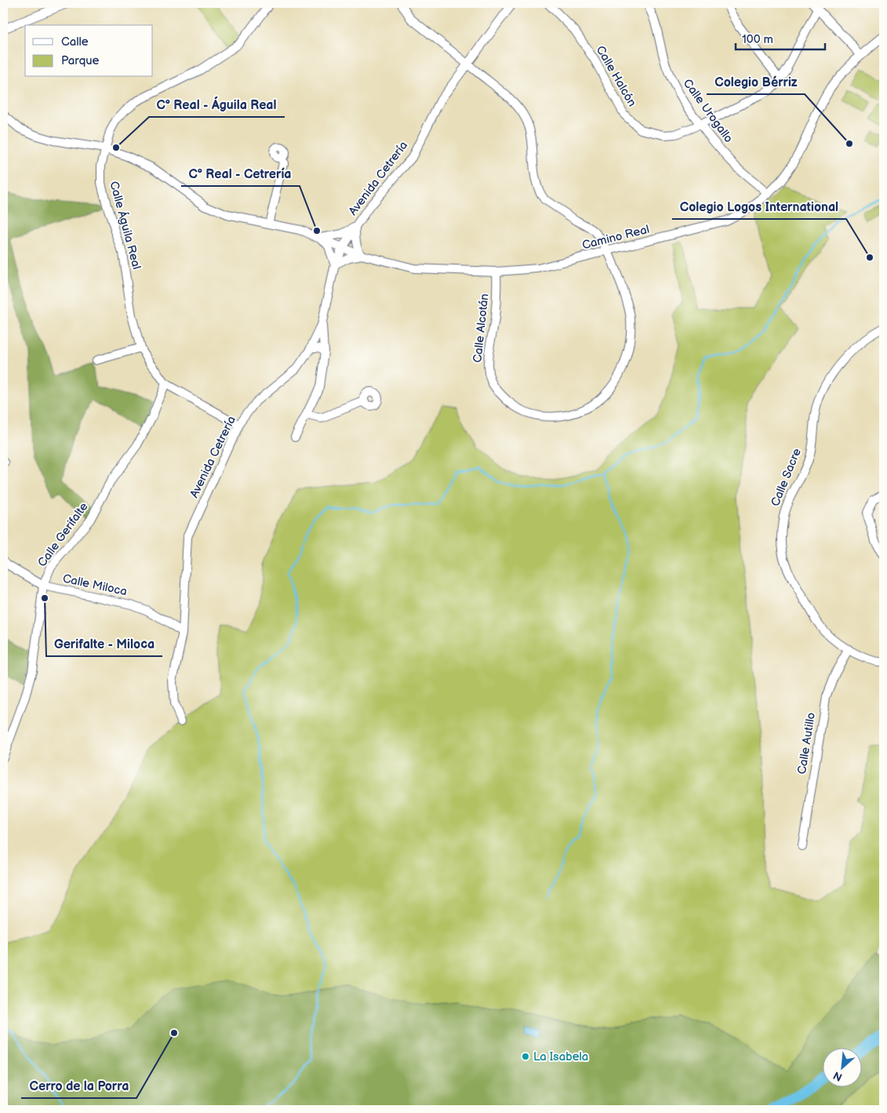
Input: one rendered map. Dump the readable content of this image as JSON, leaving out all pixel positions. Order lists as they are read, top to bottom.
{
  "streets": {
    "street": [
      "Calle Halcón",
      "Calle Urogallo",
      "Avenida Cetrería",
      "Calle Águila Real",
      "Camino Real",
      "Calle Alcotán",
      "Calle Sacre",
      "Calle Gerifalte",
      "Calle Miloca",
      "Calle Autillo"
    ]
  },
  "crossings": [
    ["Calle Halcón", "Calle Urogallo"],
    ["Calle Urogallo", "Camino Real"],
    ["Avenida Cetrería", "Calle Águila Real"],
    ["Avenida Cetrería", "Camino Real"],
    ["Avenida Cetrería", "Calle Alcotán"],
    ["Avenida Cetrería", "Calle Miloca"],
    ["Calle Águila Real", "Camino Real"],
    ["Calle Águila Real", "Calle Gerifalte"],
    ["Camino Real", "Calle Alcotán"],
    ["Calle Sacre", "Calle Autillo"],
    ["Calle Gerifalte", "Calle Miloca"]
  ],
  "places": [
    "Colegio Bérriz",
    "Cº Real - Águila Real",
    "Cº Real - Cetrería",
    "Colegio Logos International",
    "Gerifalte - Miloca",
    "Cerro de la Porra",
    "La Isabela"
  ],
  "legend": ["Calle", "Parque"],
  "scale_bar": "100 m",
  "north": "bottom left"
}
